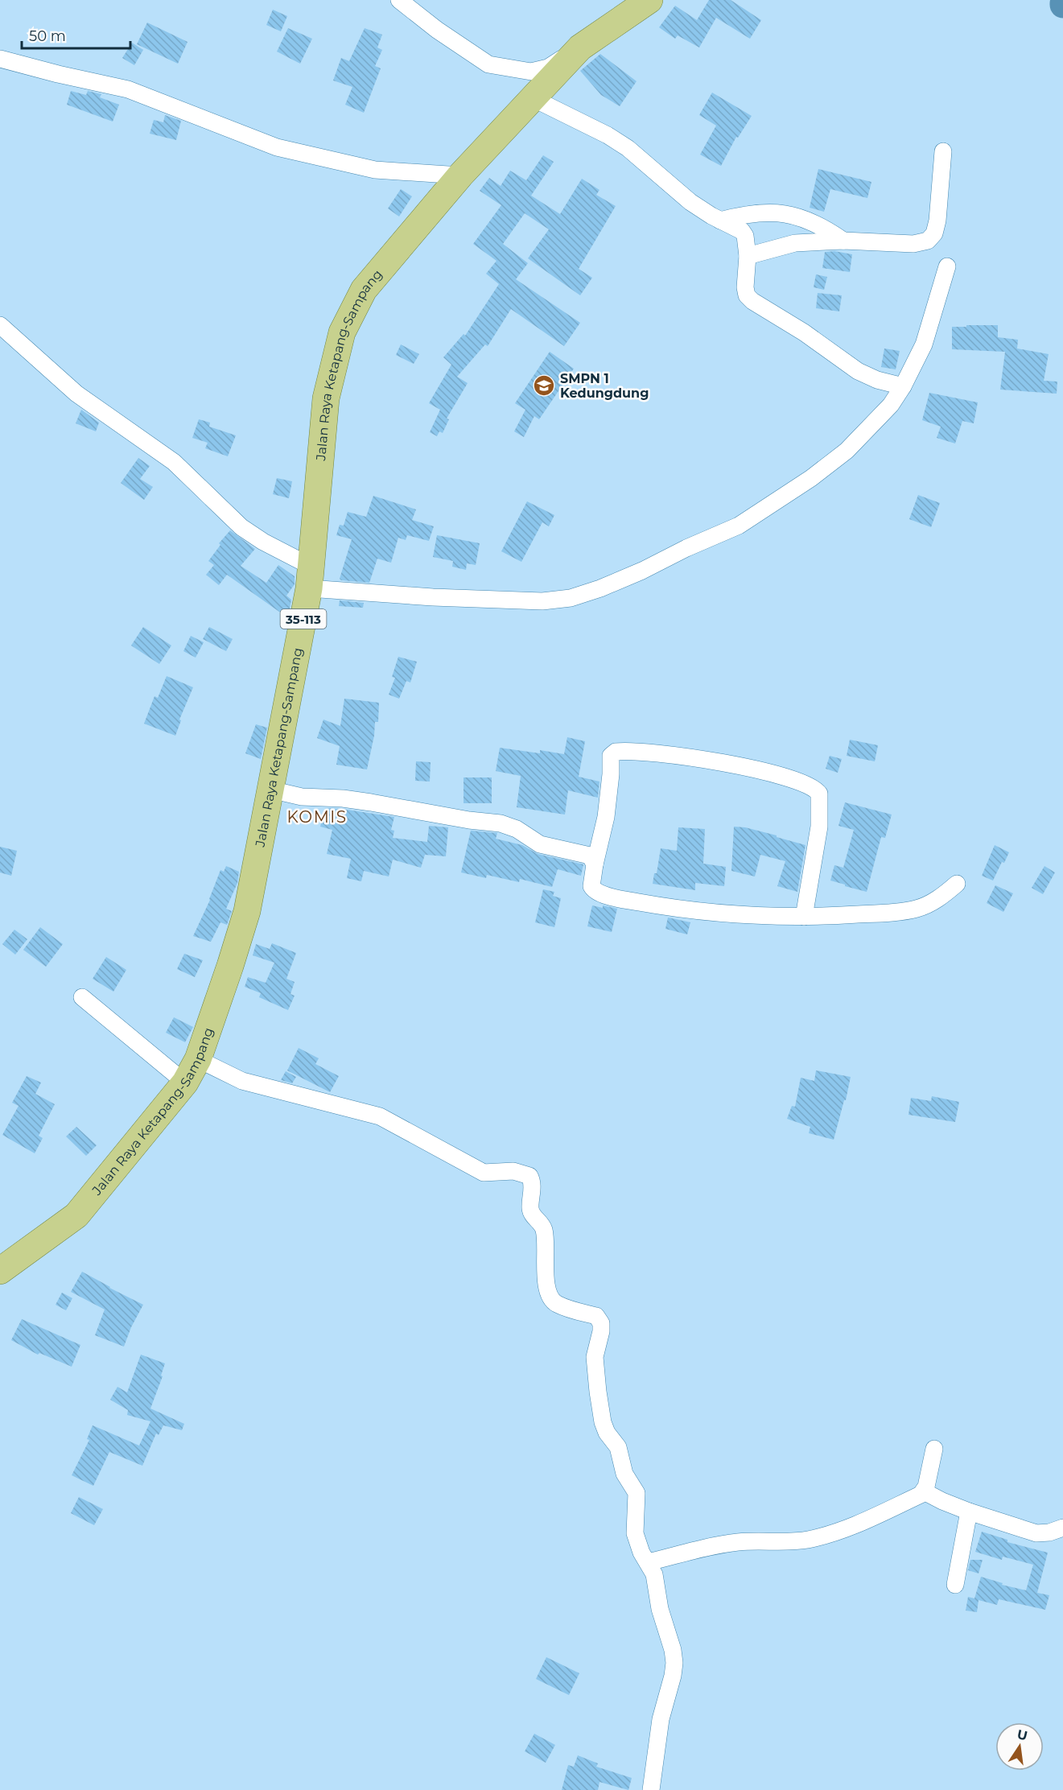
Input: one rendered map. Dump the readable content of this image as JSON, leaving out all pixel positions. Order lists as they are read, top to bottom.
{
  "streets": {
    "main road": ["Jalan Raya Ketapang-Sampang", "35-113"]
  },
  "districts": ["KOMIS"],
  "places": {
    "school or university": ["SMPN 1 Kedungdung"]
  },
  "scale_bar": "50 m",
  "north": "top"
}
